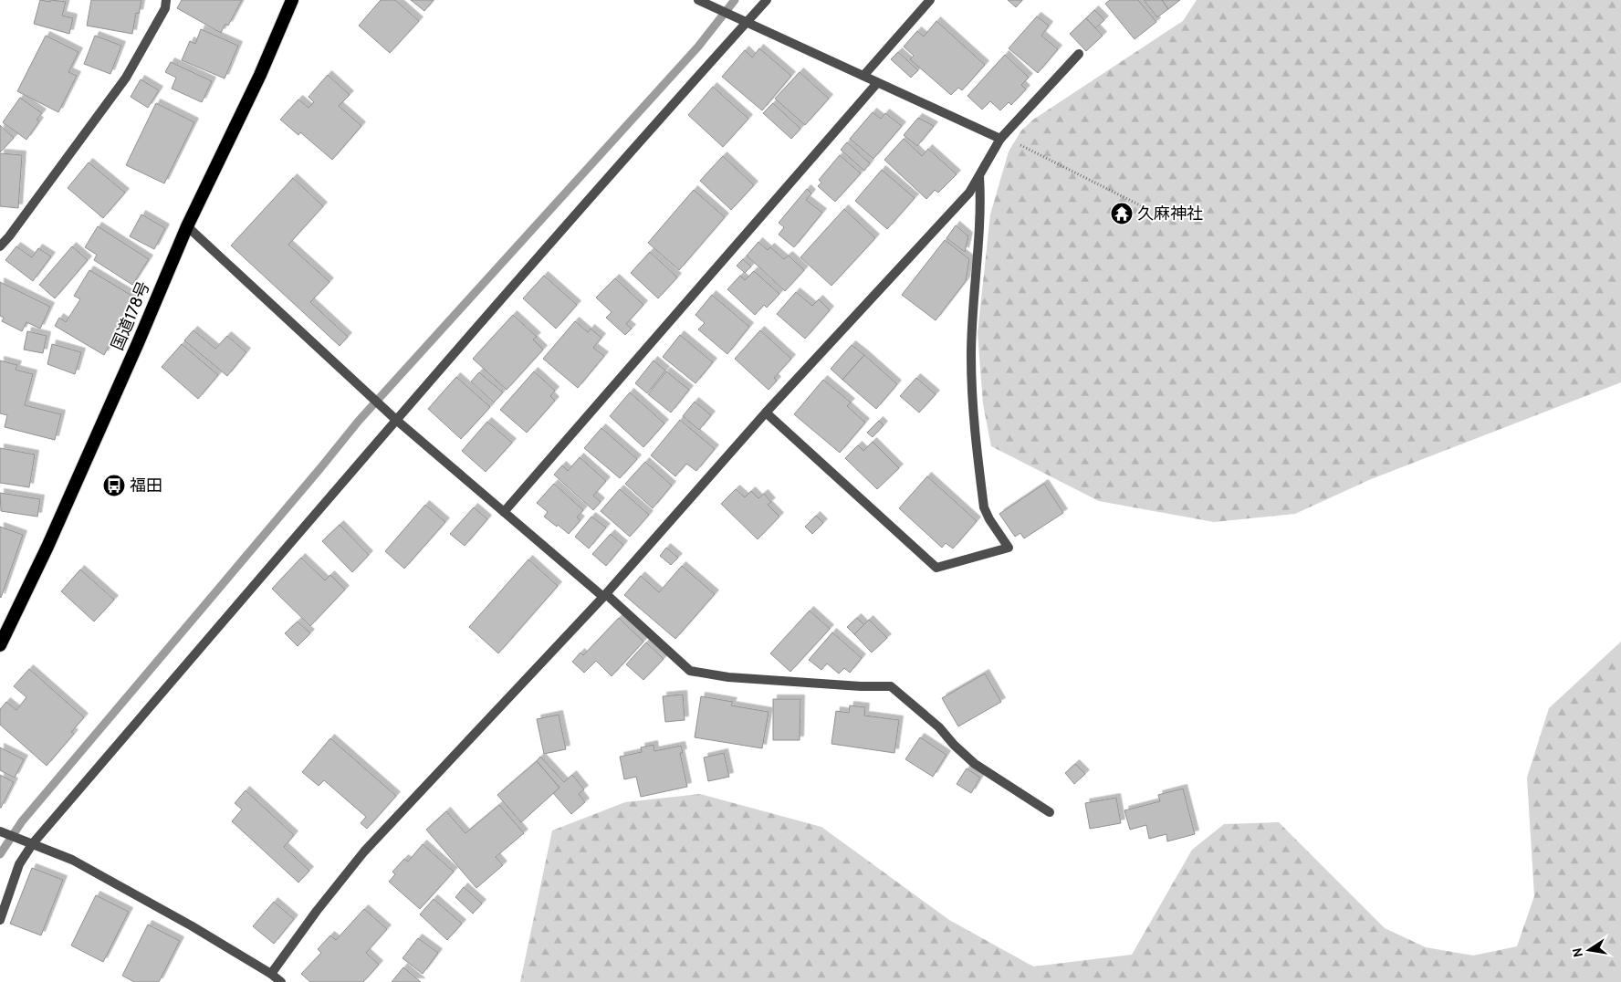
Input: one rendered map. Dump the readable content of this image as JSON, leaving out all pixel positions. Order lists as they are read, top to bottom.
{
  "streets": {
    "highway": ["国道178号"]
  },
  "places": {
    "temple": ["久麻神社"],
    "bus stop": ["福田"]
  },
  "north": "left"
}
